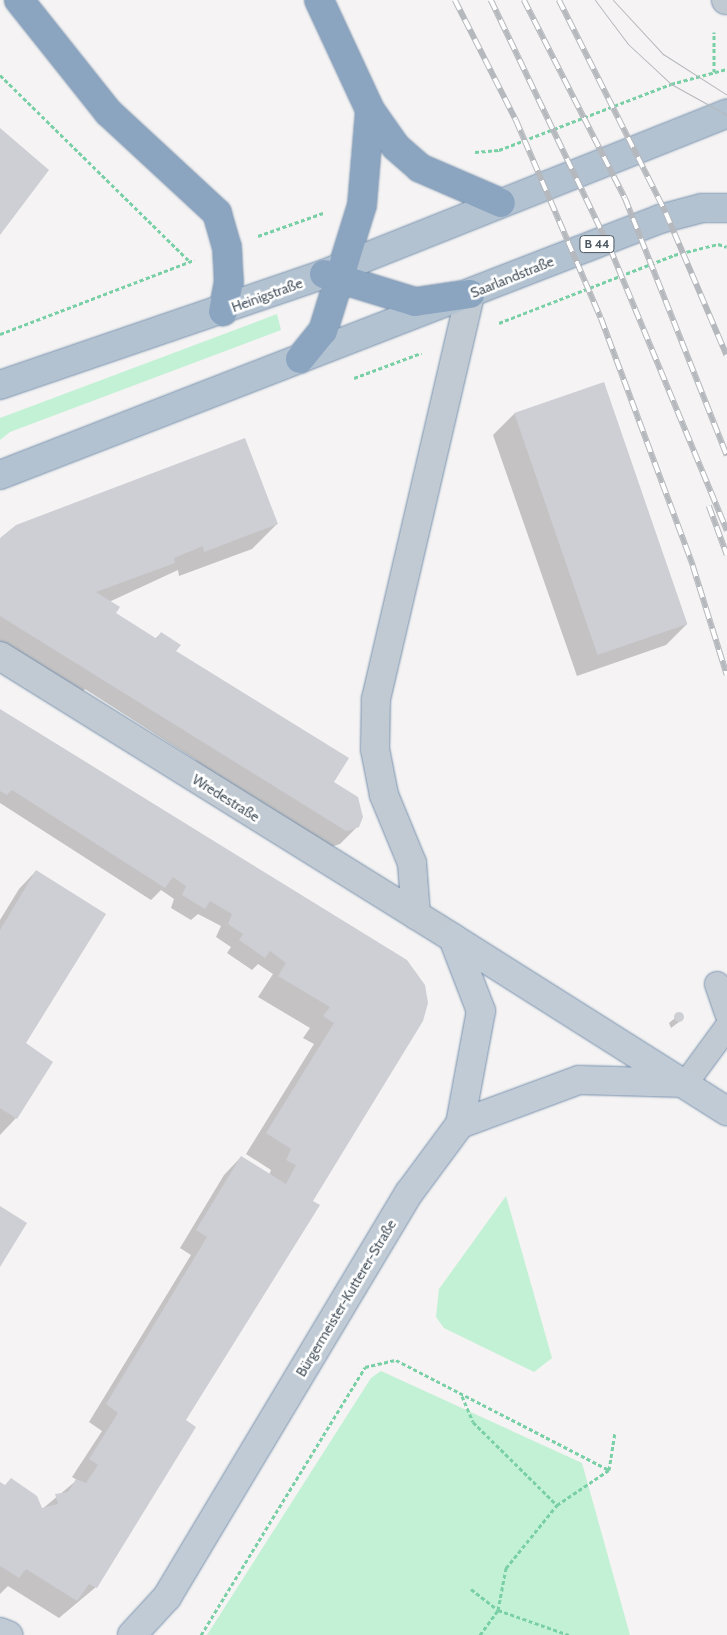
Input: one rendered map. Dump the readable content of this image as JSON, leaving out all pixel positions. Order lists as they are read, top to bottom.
{
  "streets": {
    "main road": ["B 44", "Saarlandstraße", "Heinigstraße"],
    "street": ["Wredestraße", "Bürgermeister-Kutterer-Straße"]
  },
  "crossings": [
    ["Wredestraße", "Bürgermeister-Kutterer-Straße"]
  ]
}
